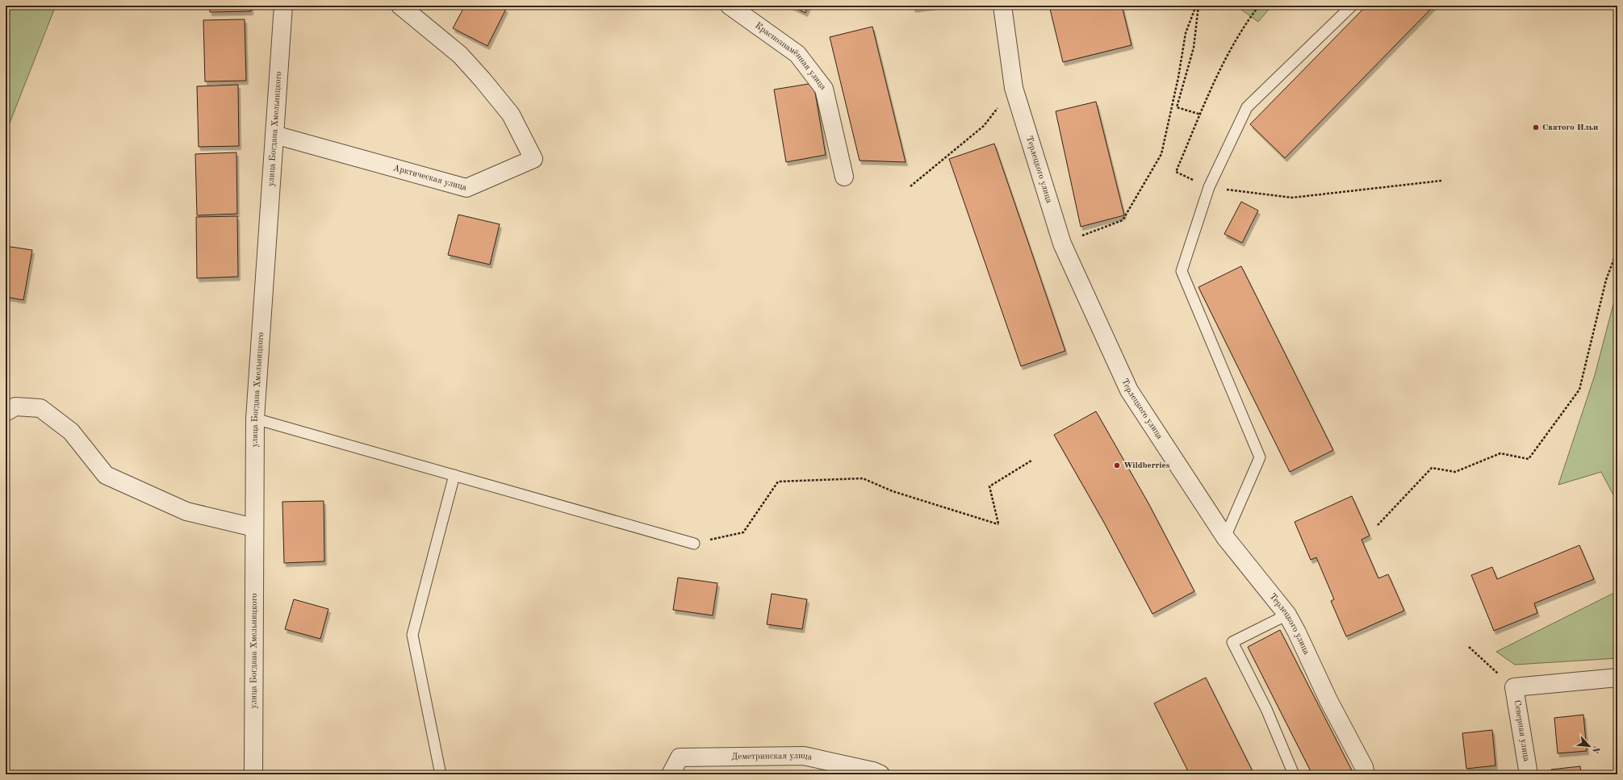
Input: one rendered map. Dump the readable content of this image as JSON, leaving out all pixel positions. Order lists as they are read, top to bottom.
{
  "streets": {
    "street": [
      "Краснознамённая улица",
      "улица Богдана Хмельницкого",
      "Терлецкого улица",
      "Арктическая улица",
      "Северная улица",
      "Деметринская улица"
    ]
  },
  "crossings": [
    ["улица Богдана Хмельницкого", "Арктическая улица"]
  ],
  "places": ["Святого Ильи", "Wildberries"],
  "north": "bottom right"
}
